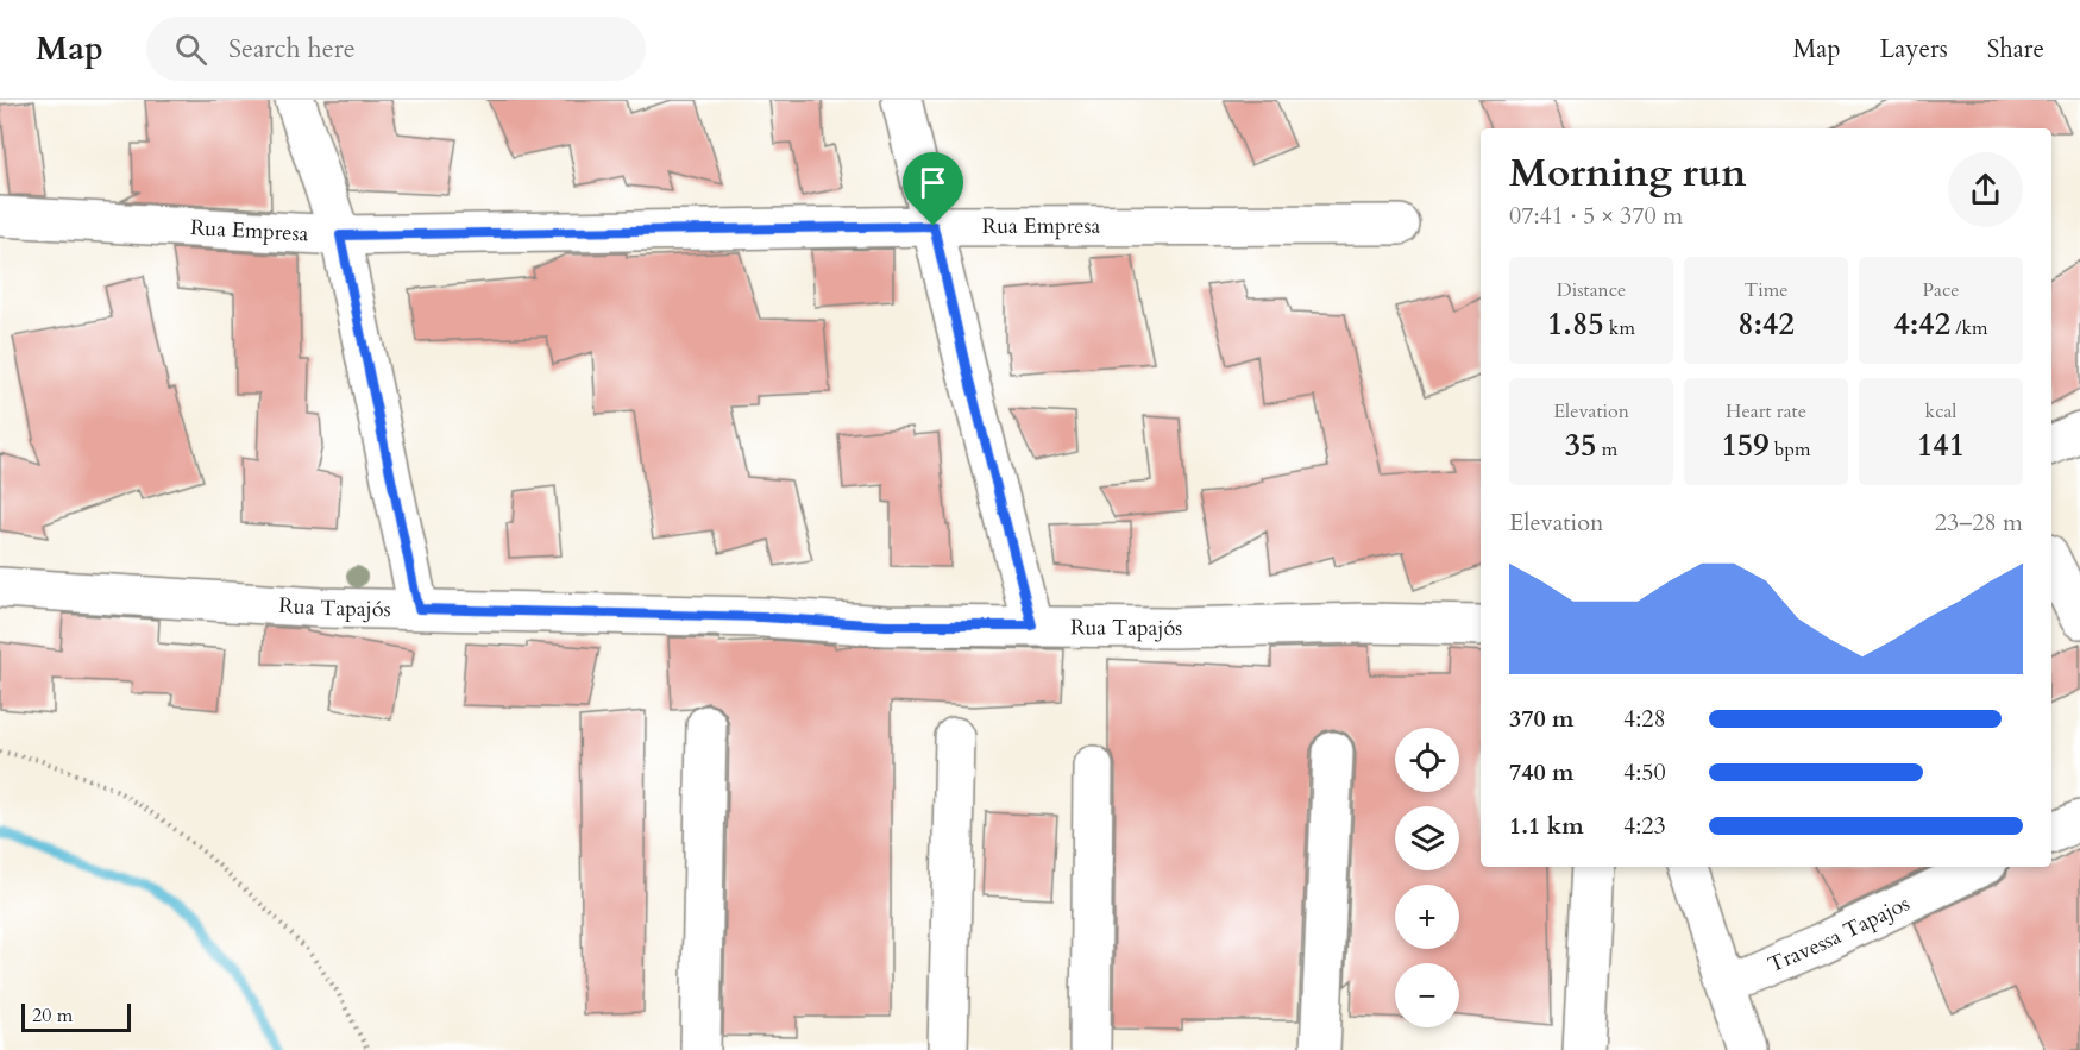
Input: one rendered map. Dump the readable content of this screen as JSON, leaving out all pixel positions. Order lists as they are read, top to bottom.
{
  "streets": {
    "street": ["Rua Empresa", "Rua Tapajós", "Travessa Tapajos"]
  },
  "scale_bar": "20 m",
  "page": {
    "header": "Map",
    "search": "Search here",
    "nav": ["Map", "Layers", "Share"],
    "heading": ["Morning run", "07:41 · 5 × 370 m"],
    "stats": [
      ["Distance", "1.85 km"],
      ["Time", "8:42"],
      ["Pace", "4:42 /km"],
      ["Elevation", "35 m"],
      ["Heart rate", "159 bpm"],
      ["kcal", "141"]
    ],
    "chart": ["Elevation", "23–28 m"],
    "list": [
      {
        "name": "370 m",
        "note": "4:28"
      },
      {
        "name": "740 m",
        "note": "4:50"
      },
      {
        "name": "1.1 km",
        "note": "4:23"
      }
    ],
    "map_buttons": ["+", "−"],
    "scale": "20 m"
  }
}
